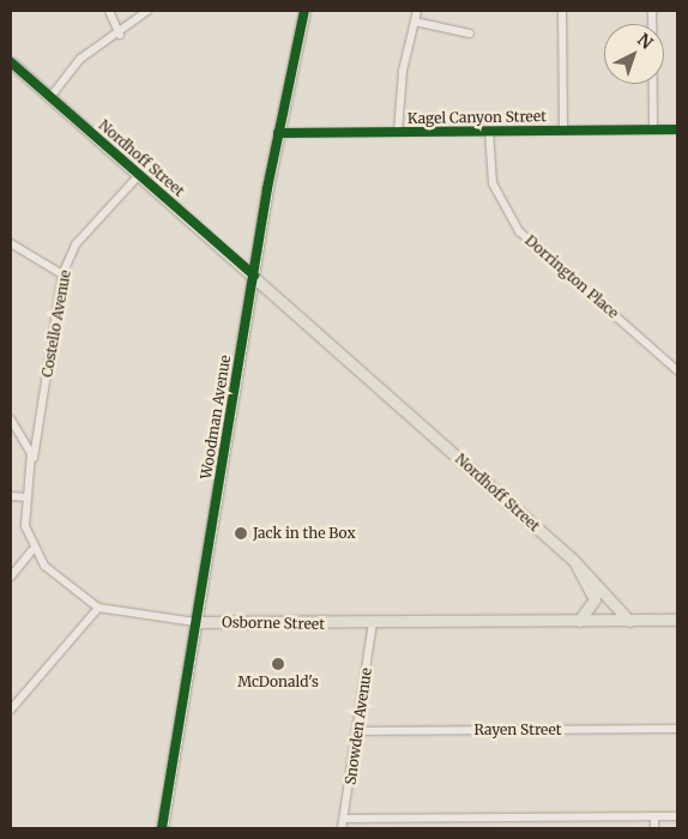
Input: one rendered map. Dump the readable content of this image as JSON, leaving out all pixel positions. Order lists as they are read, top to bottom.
{
  "streets": {
    "main road": ["Nordhoff Street", "Woodman Avenue", "Osborne Street"],
    "street": [
      "Kagel Canyon Street",
      "Dorrington Place",
      "Costello Avenue",
      "Snowden Avenue",
      "Rayen Street"
    ]
  },
  "crossings": [
    ["Kagel Canyon Street", "Dorrington Place"],
    ["Kagel Canyon Street", "Woodman Avenue"],
    ["Nordhoff Street", "Costello Avenue"],
    ["Nordhoff Street", "Woodman Avenue"],
    ["Nordhoff Street", "Osborne Street"],
    ["Woodman Avenue", "Osborne Street"],
    ["Osborne Street", "Snowden Avenue"],
    ["Snowden Avenue", "Rayen Street"]
  ],
  "places": ["Jack in the Box", "McDonald's"],
  "north": "top right"
}
